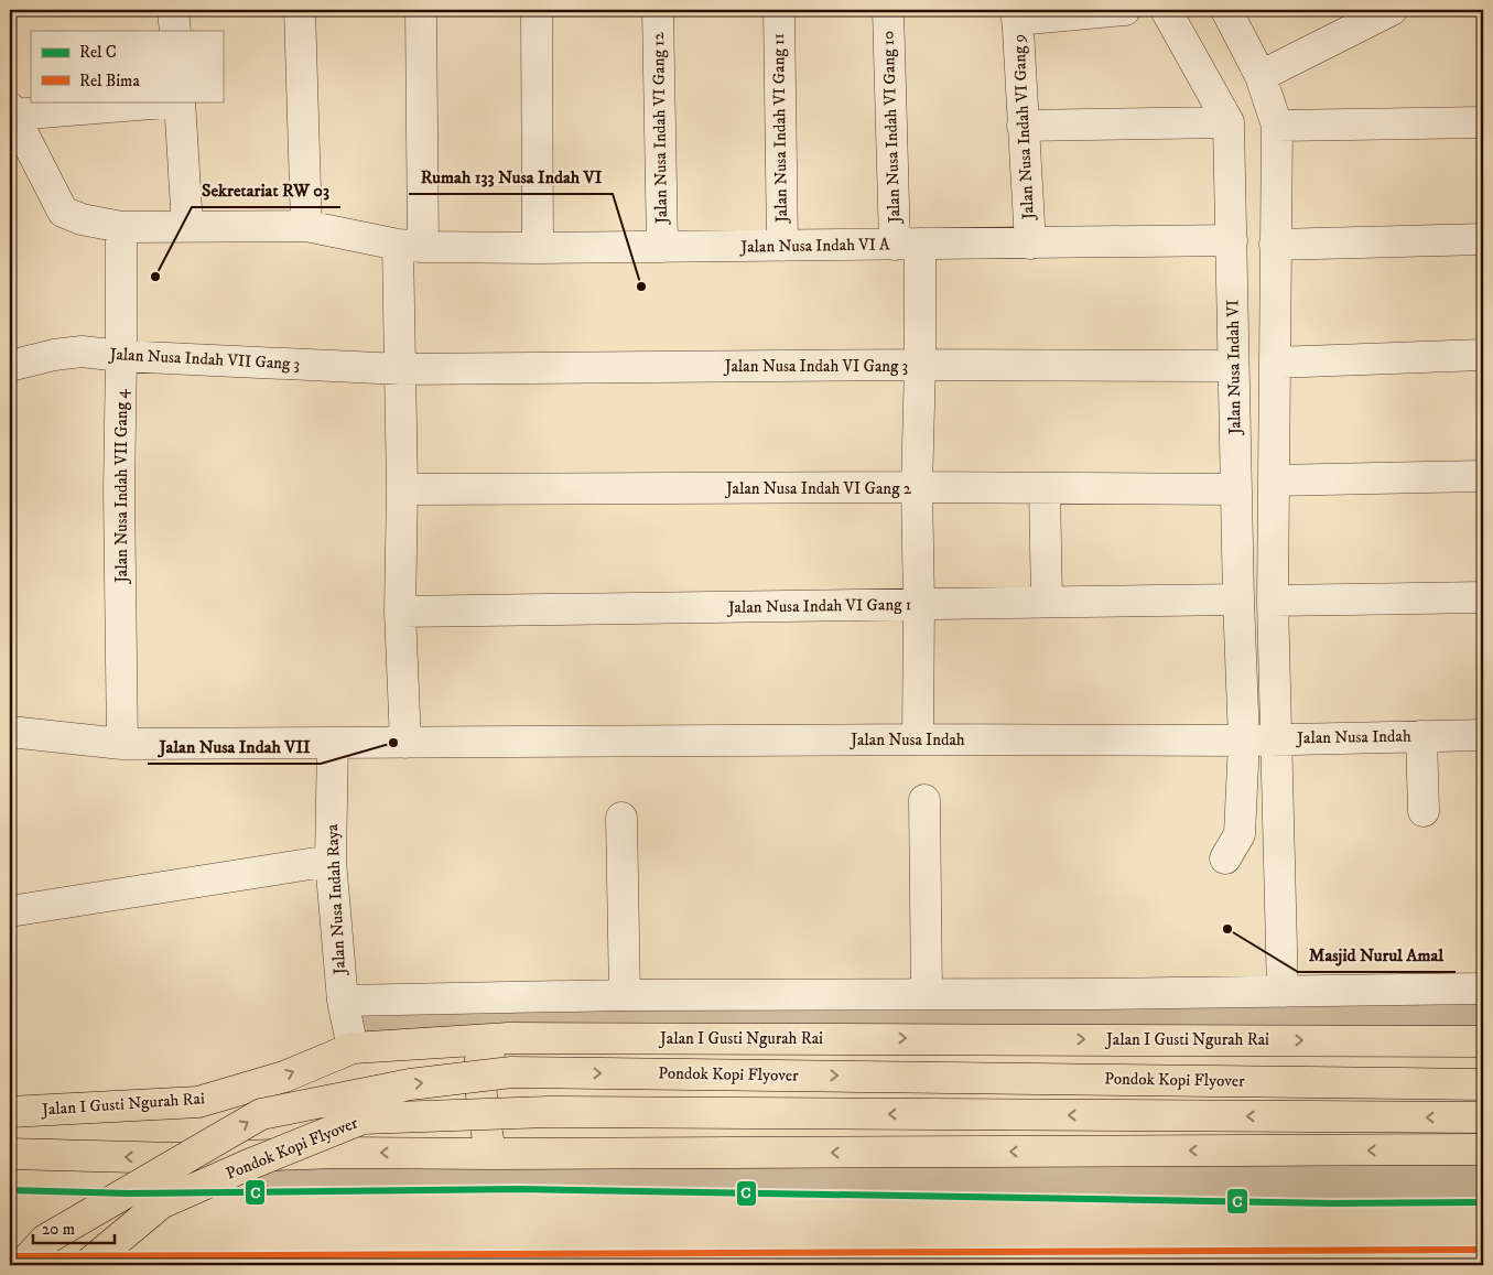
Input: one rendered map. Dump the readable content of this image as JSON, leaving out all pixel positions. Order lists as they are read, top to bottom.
{
  "streets": {
    "main road": ["Jalan I Gusti Ngurah Rai", "Pondok Kopi Flyover"],
    "street": [
      "Jalan Nusa Indah VI Gang 10",
      "Jalan Nusa Indah VI Gang 9",
      "Jalan Nusa Indah VI Gang 12",
      "Jalan Nusa Indah VI Gang 11",
      "Jalan Nusa Indah VI A",
      "Jalan Nusa Indah VII Gang 3",
      "Jalan Nusa Indah VI Gang 3",
      "Jalan Nusa Indah VI",
      "Jalan Nusa Indah VII Gang 4",
      "Jalan Nusa Indah VI Gang 2",
      "Jalan Nusa Indah VI Gang 1",
      "Jalan Nusa Indah",
      "Jalan Nusa Indah Raya"
    ]
  },
  "crossings": [
    ["Jalan Nusa Indah VI Gang 10", "Jalan Nusa Indah VI A"],
    ["Jalan Nusa Indah VI Gang 10", "Jalan Nusa Indah VI Gang 3"],
    ["Jalan Nusa Indah VI Gang 10", "Jalan Nusa Indah VI Gang 2"],
    ["Jalan Nusa Indah VI Gang 10", "Jalan Nusa Indah VI Gang 1"],
    ["Jalan Nusa Indah VI Gang 10", "Jalan Nusa Indah"],
    ["Jalan Nusa Indah VI Gang 9", "Jalan Nusa Indah VI A"],
    ["Jalan Nusa Indah VI Gang 12", "Jalan Nusa Indah VI A"],
    ["Jalan Nusa Indah VI Gang 11", "Jalan Nusa Indah VI A"],
    ["Jalan Nusa Indah VI A", "Jalan Nusa Indah VI"],
    ["Jalan Nusa Indah VI A", "Jalan Nusa Indah VII Gang 4"],
    ["Jalan Nusa Indah VII Gang 3", "Jalan Nusa Indah VI Gang 3"],
    ["Jalan Nusa Indah VII Gang 3", "Jalan Nusa Indah VII Gang 4"],
    ["Jalan Nusa Indah VI Gang 3", "Jalan Nusa Indah VI"],
    ["Jalan Nusa Indah VI", "Jalan Nusa Indah VI Gang 2"],
    ["Jalan Nusa Indah VI", "Jalan Nusa Indah VI Gang 1"],
    ["Jalan Nusa Indah VI", "Jalan Nusa Indah"],
    ["Jalan Nusa Indah", "Jalan Nusa Indah Raya"],
    ["Jalan Nusa Indah Raya", "Jalan I Gusti Ngurah Rai"]
  ],
  "places": [
    "Sekretariat RW 03",
    "Rumah 133 Nusa Indah VI",
    "Jalan Nusa Indah VII",
    "Masjid Nurul Amal"
  ],
  "lines": ["rail line C", "rail line Bima"],
  "legend": ["Rel C", "Rel Bima"],
  "scale_bar": "20 m"
}
